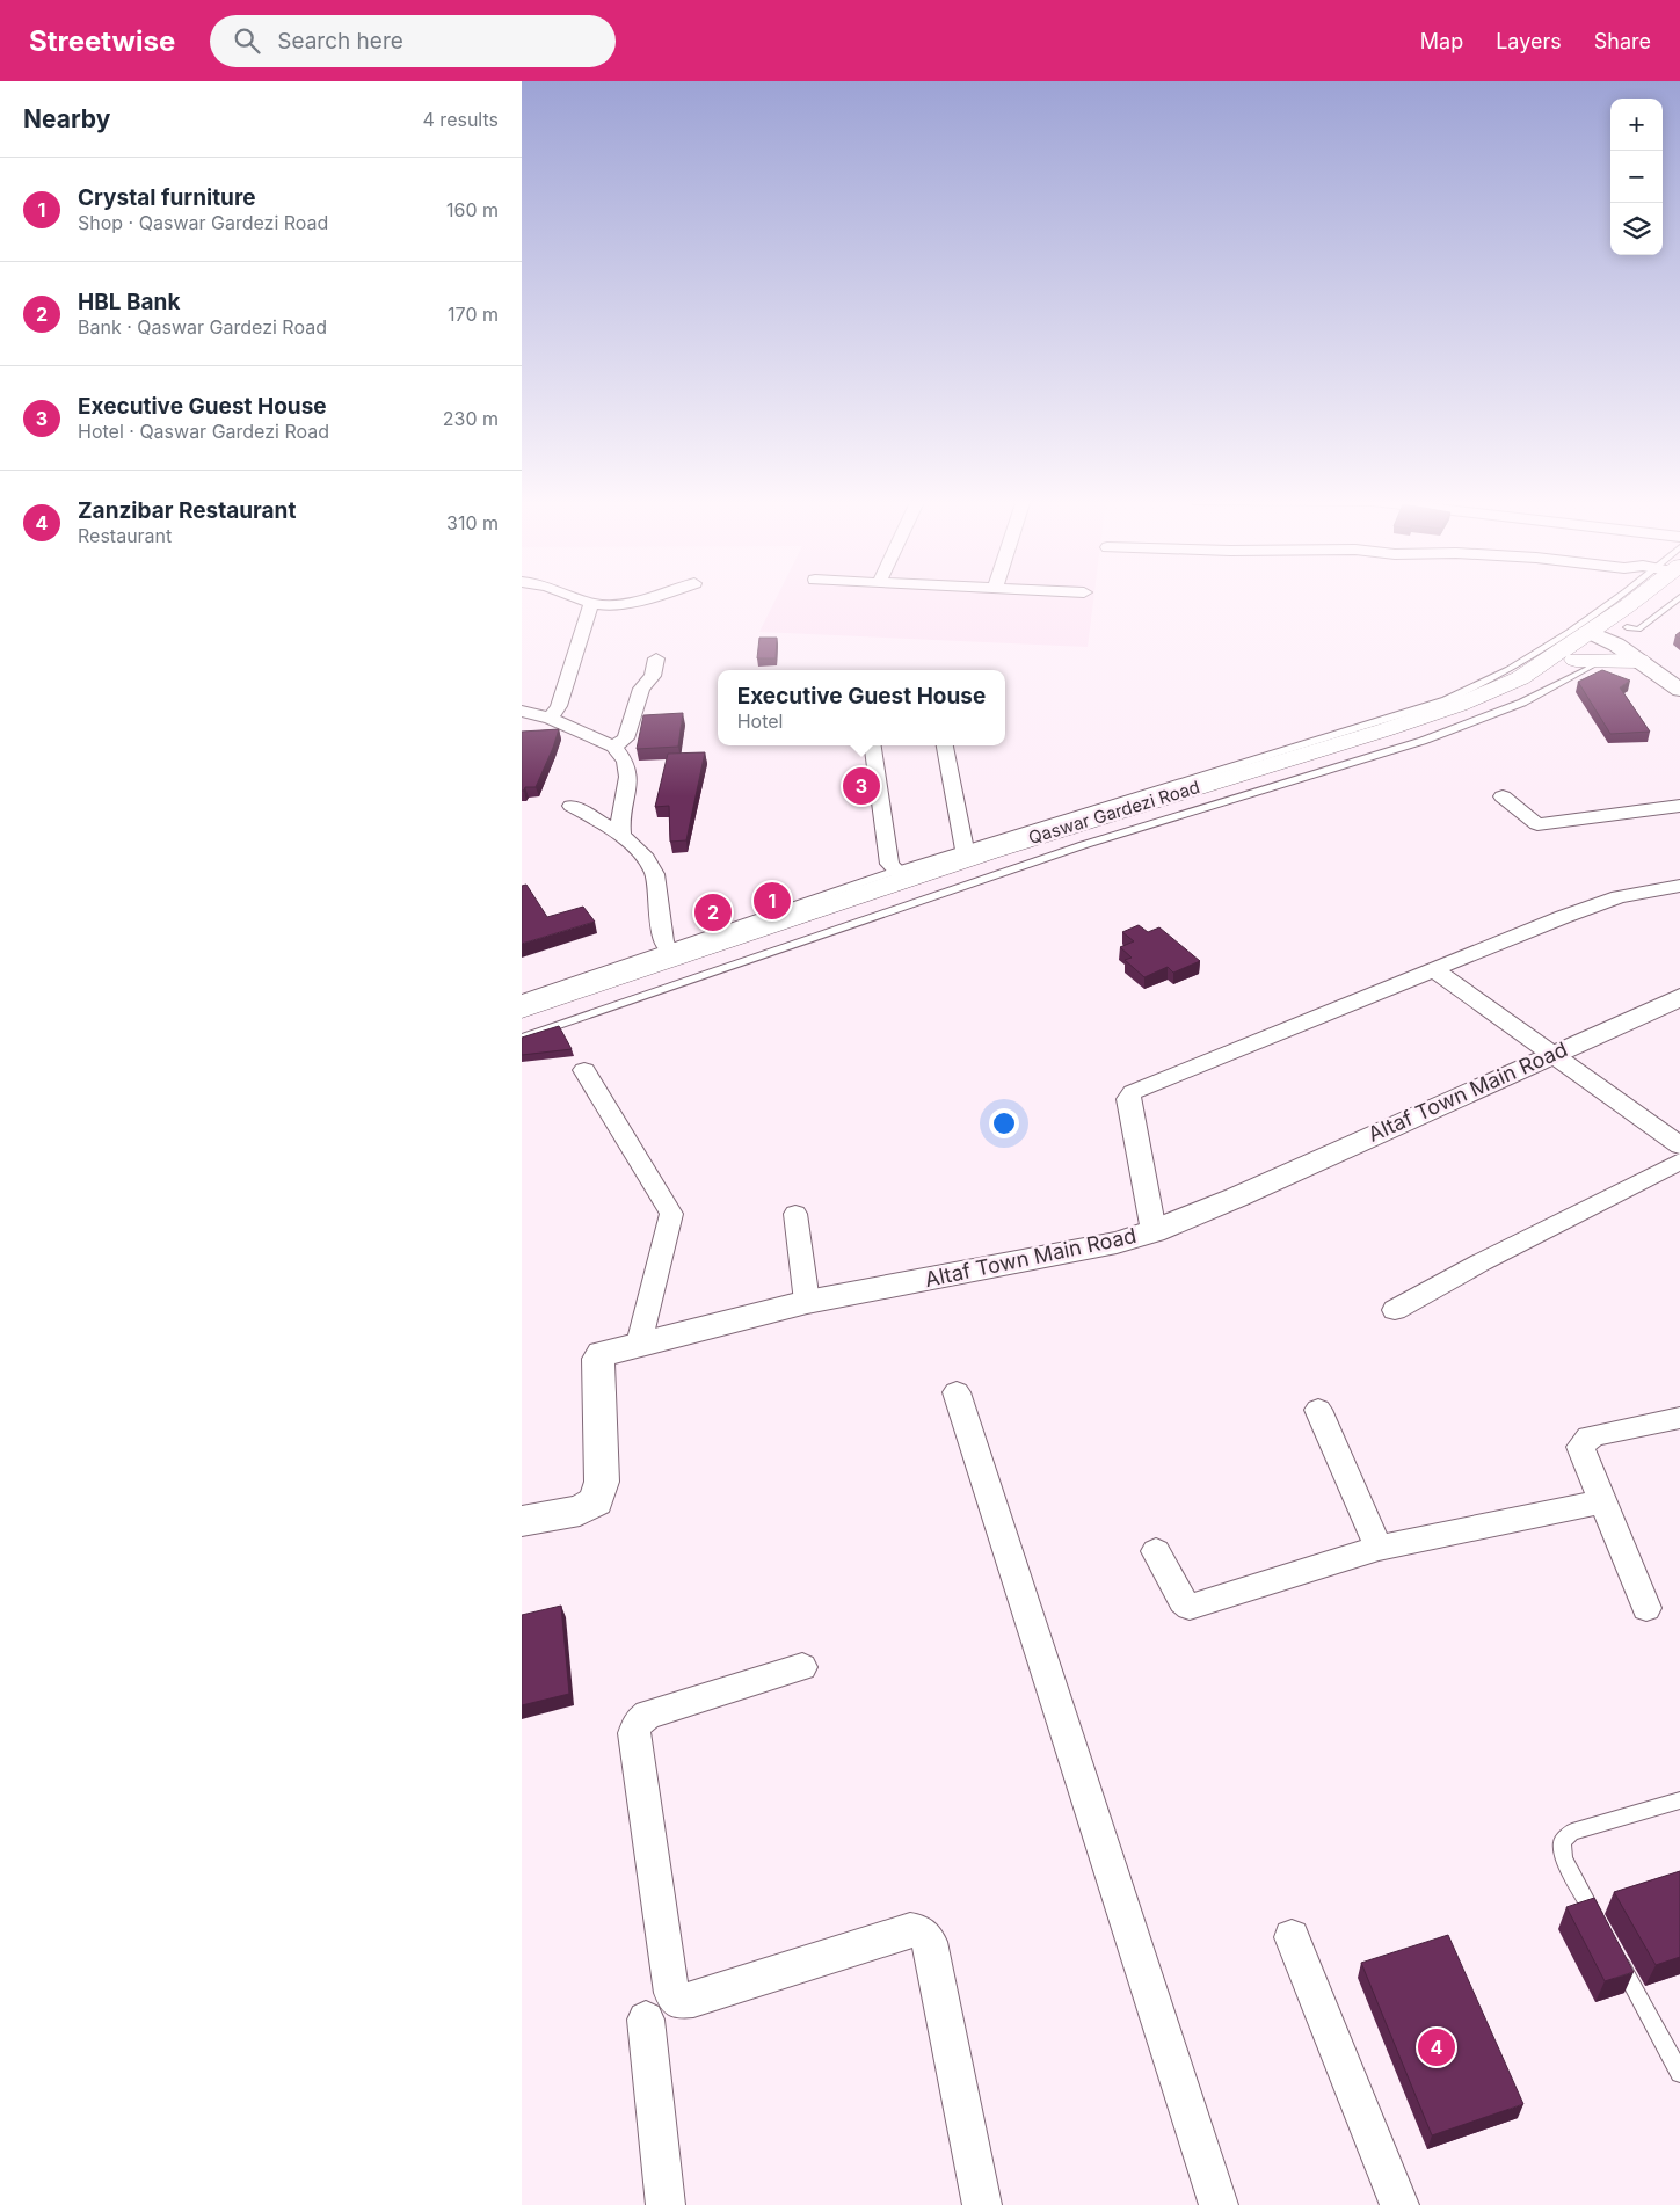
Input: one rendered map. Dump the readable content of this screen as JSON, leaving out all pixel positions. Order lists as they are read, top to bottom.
{
  "streets": {
    "main road": ["Qaswar Gardezi Road"],
    "street": ["Altaf Town Main Road"]
  },
  "page": {
    "header": "Streetwise",
    "search": "Search here",
    "nav": ["Map", "Layers", "Share"],
    "heading": ["Nearby", "4 results"],
    "map_buttons": ["+", "−"],
    "list": [
      {
        "mark": "1",
        "name": "Crystal furniture",
        "note": "Shop · Qaswar Gardezi Road",
        "value": "160 m"
      },
      {
        "mark": "2",
        "name": "HBL Bank",
        "note": "Bank · Qaswar Gardezi Road",
        "value": "170 m"
      },
      {
        "mark": "3",
        "name": "Executive Guest House",
        "note": "Hotel · Qaswar Gardezi Road",
        "value": "230 m"
      },
      {
        "mark": "4",
        "name": "Zanzibar Restaurant",
        "note": "Restaurant",
        "value": "310 m"
      }
    ],
    "popup": ["Executive Guest House", "Hotel"],
    "pins": [
      "3",
      "1",
      "2",
      "4"
    ]
  }
}
